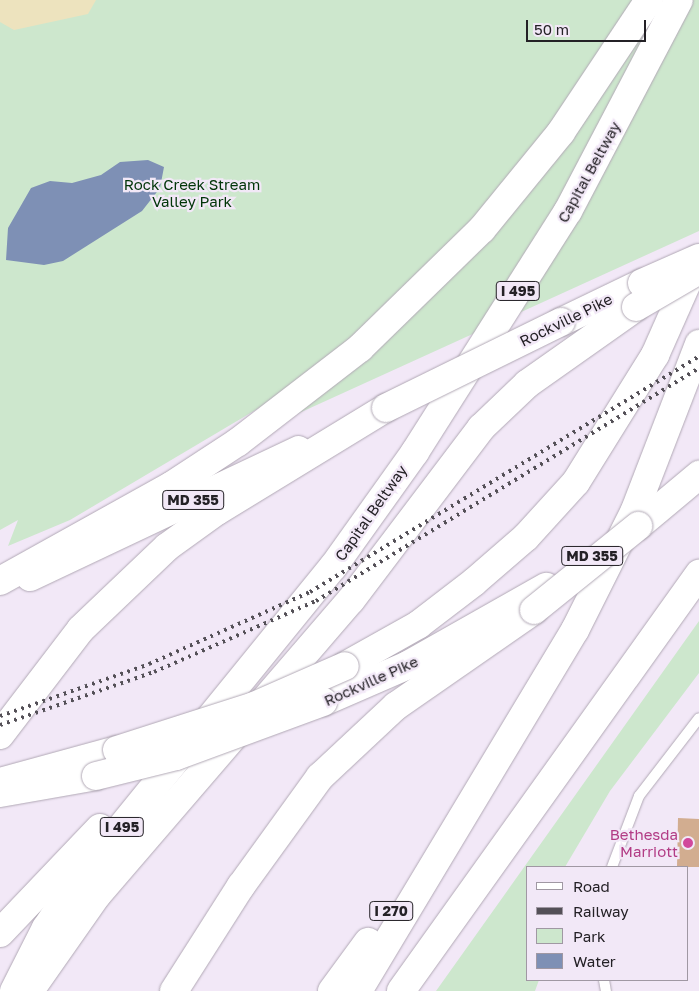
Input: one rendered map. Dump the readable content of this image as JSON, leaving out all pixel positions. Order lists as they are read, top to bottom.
{
  "streets": {
    "main road": [
      "Capital Beltway",
      "I 495",
      "Rockville Pike",
      "MD 355",
      "I 270"
    ]
  },
  "parks": ["Rock Creek Stream Valley Park"],
  "places": ["Bethesda Marriott"],
  "legend": [
    "Road",
    "Railway",
    "Park",
    "Water"
  ],
  "scale_bar": "50 m"
}
